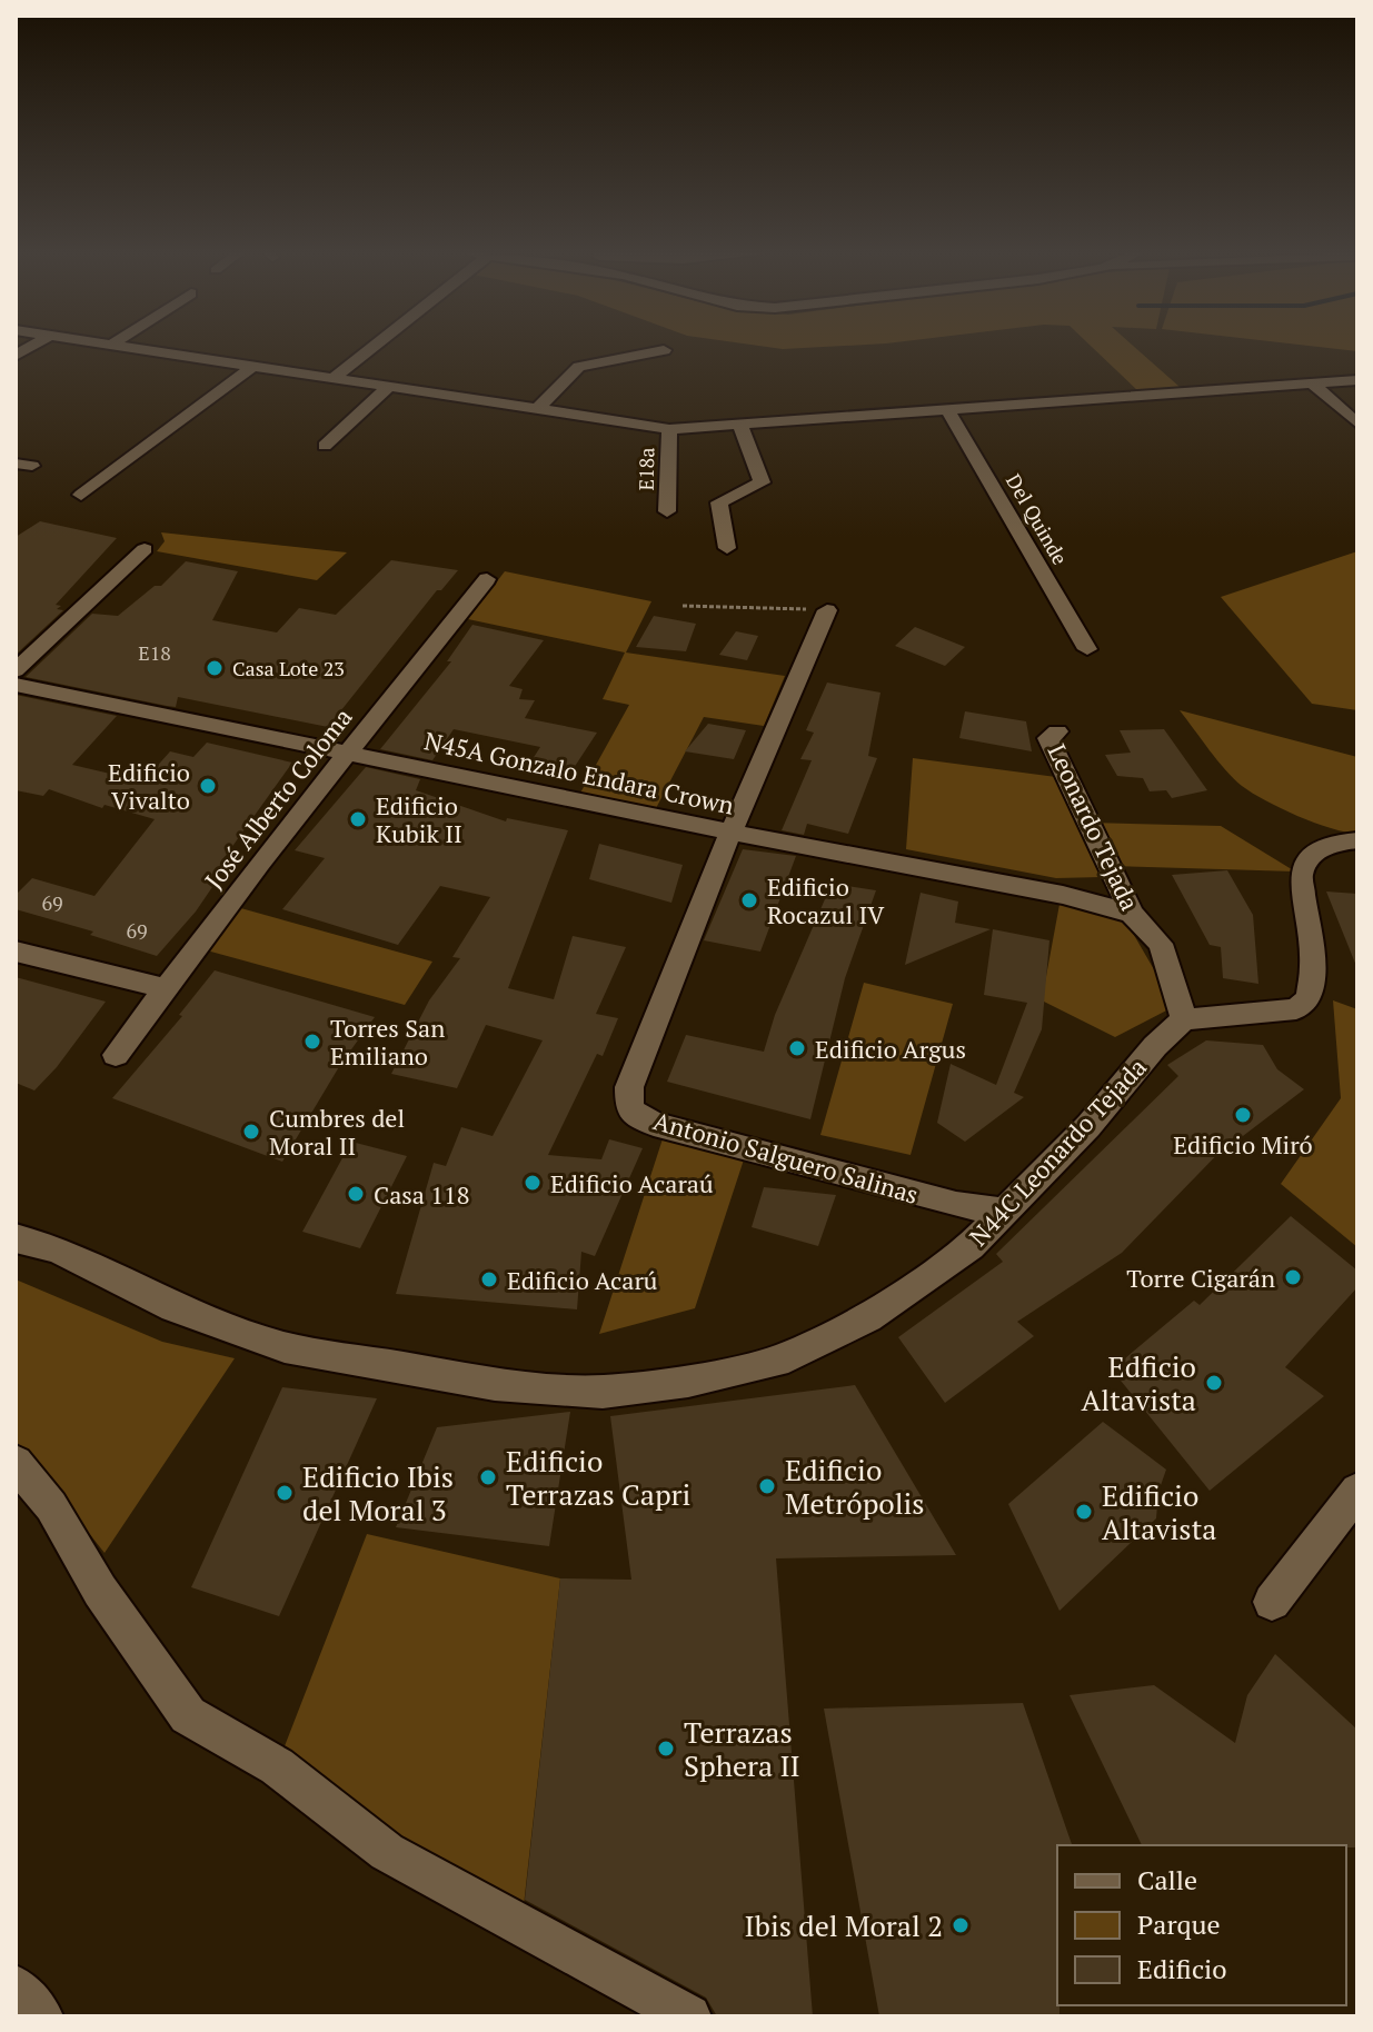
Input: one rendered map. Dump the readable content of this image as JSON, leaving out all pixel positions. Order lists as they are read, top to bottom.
{
  "streets": {
    "street": [
      "E18a",
      "Del Quinde",
      "N45A Gonzalo Endara Crown",
      "José Alberto Coloma",
      "Leonardo Tejada",
      "N44C Leonardo Tejada",
      "Antonio Salguero Salinas"
    ]
  },
  "crossings": [
    ["N45A Gonzalo Endara Crown", "José Alberto Coloma"],
    ["N45A Gonzalo Endara Crown", "Leonardo Tejada"],
    ["N45A Gonzalo Endara Crown", "Antonio Salguero Salinas"],
    ["Leonardo Tejada", "N44C Leonardo Tejada"],
    ["N44C Leonardo Tejada", "Antonio Salguero Salinas"]
  ],
  "places": [
    "Casa Lote 23",
    "Edificio Vivalto",
    "Edificio Kubik II",
    "Edificio Rocazul IV",
    "Torres San Emiliano",
    "Edificio Argus",
    "Edificio Miró",
    "Cumbres del Moral II",
    "Edificio Acaraú",
    "Casa 118",
    "Torre Cigarán",
    "Edificio Acarú",
    "Edficio Altavista",
    "Edificio Terrazas Capri",
    "Edificio Metrópolis",
    "Edificio Ibis del Moral 3",
    "Edificio Altavista",
    "Terrazas Sphera II",
    "Ibis del Moral 2"
  ],
  "house_numbers": ["E18", "69", "69"],
  "legend": ["Calle", "Parque", "Edificio"]
}
